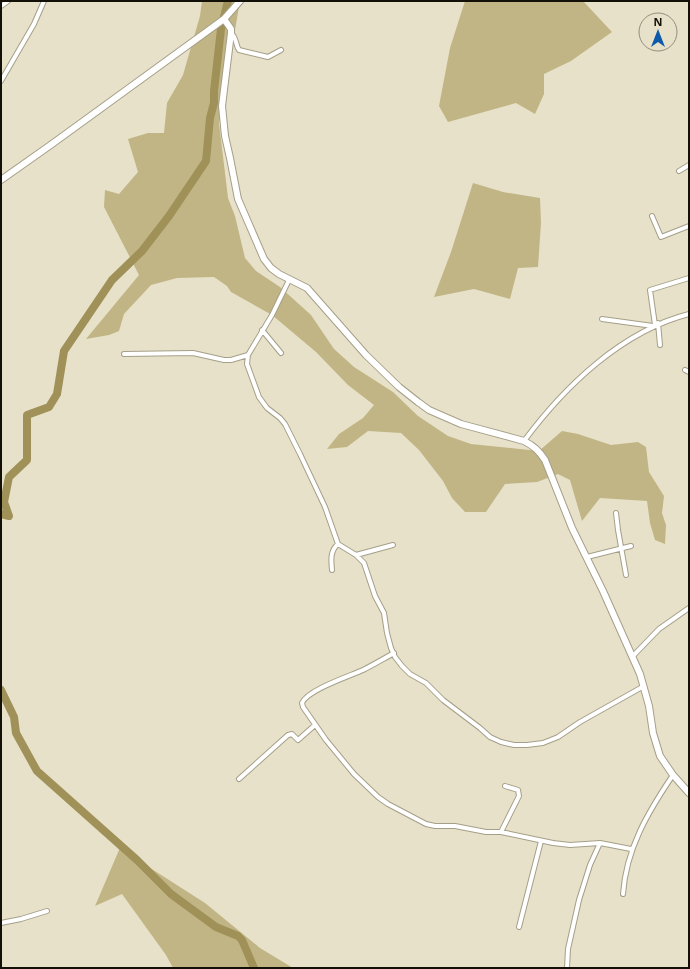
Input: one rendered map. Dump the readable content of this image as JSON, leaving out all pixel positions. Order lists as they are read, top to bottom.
{
  "north": "top"
}
